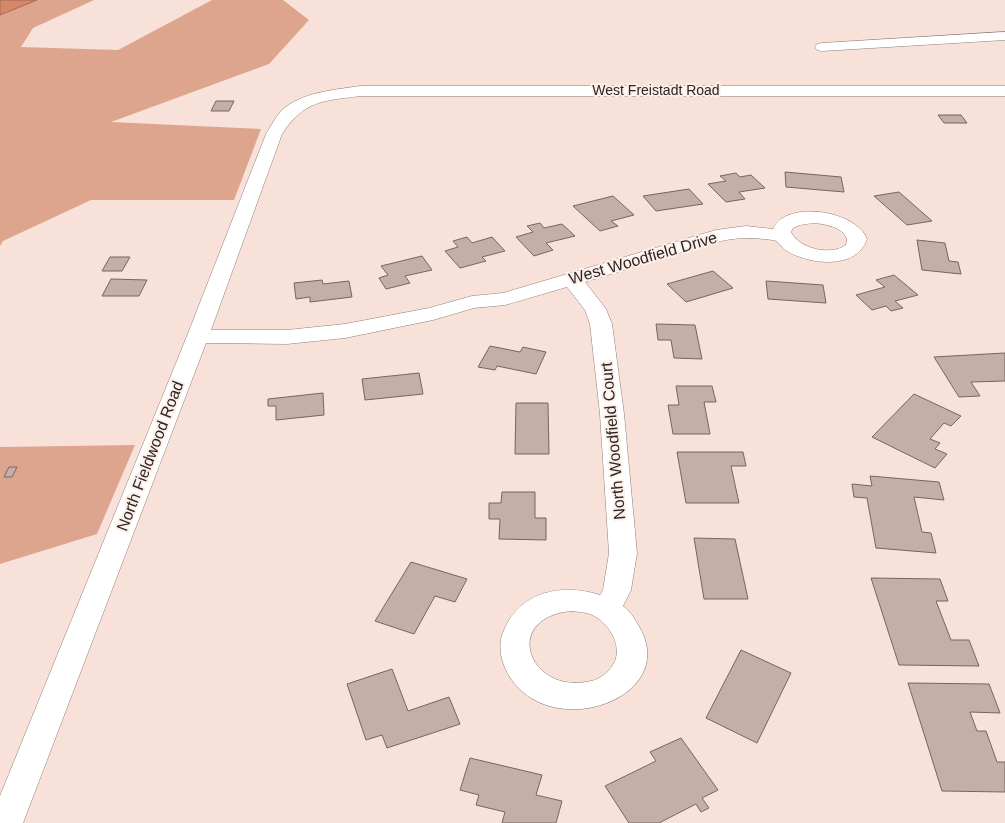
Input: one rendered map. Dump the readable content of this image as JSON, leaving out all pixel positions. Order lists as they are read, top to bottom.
{
  "streets": {
    "street": [
      "West Freistadt Road",
      "West Woodfield Drive",
      "North Woodfield Court",
      "North Fieldwood Road"
    ]
  },
  "crossings": [
    ["West Freistadt Road", "North Fieldwood Road"],
    ["West Woodfield Drive", "North Woodfield Court"],
    ["West Woodfield Drive", "North Fieldwood Road"]
  ]
}
